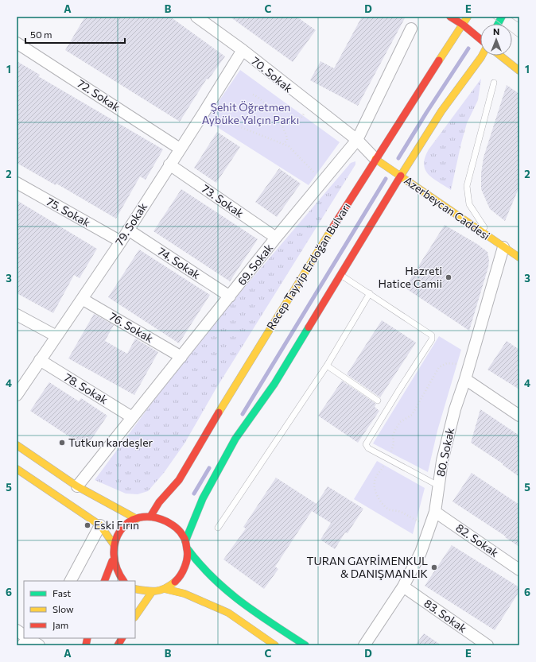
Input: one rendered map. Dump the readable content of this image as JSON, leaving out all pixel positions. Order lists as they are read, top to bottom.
{
  "streets": {
    "main road": ["Azerbeycan Caddesi", "Recep Tayyip Erdoğan Bulvarı"],
    "street": [
      "70. Sokak",
      "72. Sokak",
      "73. Sokak",
      "75. Sokak",
      "79. Sokak",
      "74. Sokak",
      "69. Sokak",
      "76. Sokak",
      "78. Sokak",
      "80. Sokak",
      "82. Sokak",
      "83. Sokak"
    ]
  },
  "crossings": [
    ["70. Sokak", "Azerbeycan Caddesi"],
    ["70. Sokak", "79. Sokak"],
    ["70. Sokak", "69. Sokak"],
    ["70. Sokak", "Recep Tayyip Erdoğan Bulvarı"],
    ["72. Sokak", "79. Sokak"],
    ["73. Sokak", "79. Sokak"],
    ["73. Sokak", "69. Sokak"],
    ["Azerbeycan Caddesi", "Recep Tayyip Erdoğan Bulvarı"],
    ["Azerbeycan Caddesi", "80. Sokak"],
    ["75. Sokak", "79. Sokak"],
    ["79. Sokak", "74. Sokak"],
    ["79. Sokak", "76. Sokak"],
    ["79. Sokak", "78. Sokak"],
    ["74. Sokak", "69. Sokak"],
    ["69. Sokak", "76. Sokak"],
    ["69. Sokak", "78. Sokak"],
    ["80. Sokak", "82. Sokak"],
    ["80. Sokak", "83. Sokak"]
  ],
  "parks": ["Şehit Öğretmen Aybüke Yalçın Parkı"],
  "places": [
    "Hazreti Hatice Camii",
    "Tutkun kardeşler",
    "Eski Fırın",
    "TURAN GAYRİMENKUL & DANIŞMANLIK"
  ],
  "legend": ["Fast", "Slow", "Jam"],
  "scale_bar": "50 m",
  "north": "top",
  "grid": {
    "columns": [
      "A",
      "B",
      "C",
      "D",
      "E"
    ],
    "rows": [
      "1",
      "2",
      "3",
      "4",
      "5",
      "6"
    ]
  }
}
